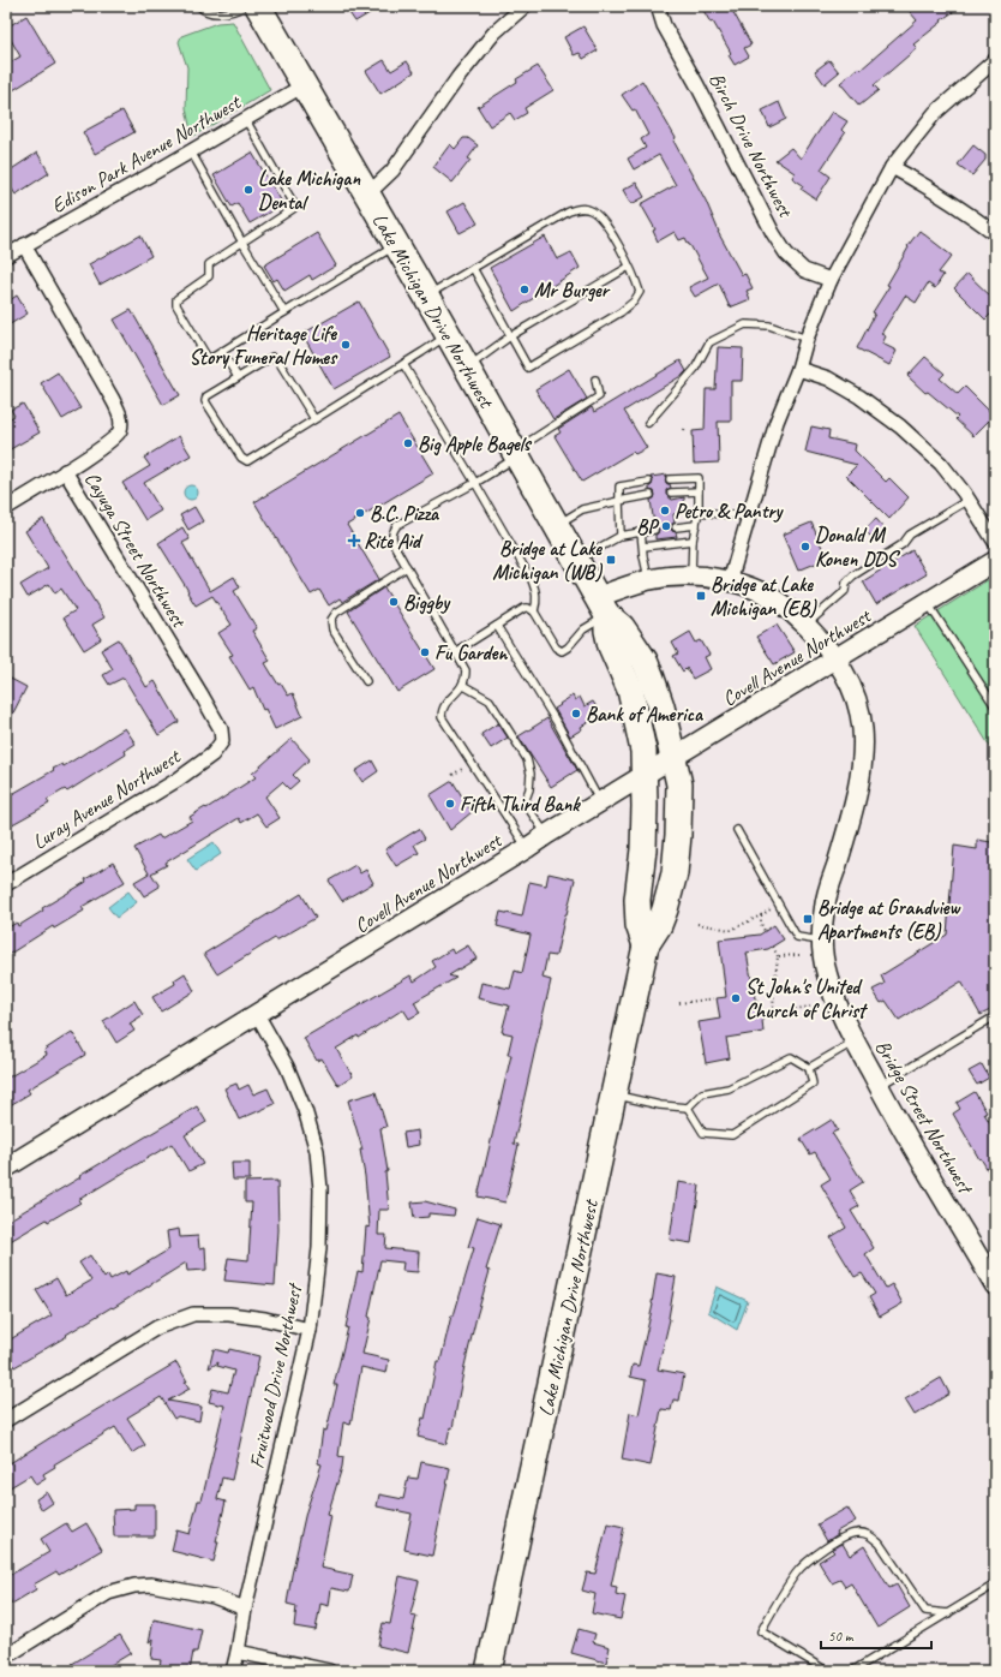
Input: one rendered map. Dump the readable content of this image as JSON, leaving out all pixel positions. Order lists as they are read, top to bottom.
{
  "streets": {
    "highway": ["Lake Michigan Drive Northwest"],
    "street": [
      "Birch Drive Northwest",
      "Edison Park Avenue Northwest",
      "Cayuga Street Northwest",
      "Covell Avenue Northwest",
      "Luray Avenue Northwest",
      "Bridge Street Northwest",
      "Fruitwood Drive Northwest"
    ]
  },
  "crossings": [
    ["Edison Park Avenue Northwest", "Lake Michigan Drive Northwest"],
    ["Edison Park Avenue Northwest", "Cayuga Street Northwest"],
    ["Lake Michigan Drive Northwest", "Covell Avenue Northwest"],
    ["Lake Michigan Drive Northwest", "Bridge Street Northwest"],
    ["Cayuga Street Northwest", "Luray Avenue Northwest"],
    ["Covell Avenue Northwest", "Bridge Street Northwest"],
    ["Covell Avenue Northwest", "Fruitwood Drive Northwest"]
  ],
  "places": {
    "other": [
      "Lake Michigan Dental",
      "Mr Burger",
      "Heritage Life Story Funeral Homes",
      "Big Apple Bagels",
      "Petro & Pantry",
      "B.C. Pizza",
      "BP",
      "Donald M Konen DDS",
      "Biggby",
      "Fu Garden",
      "Bank of America",
      "Fifth Third Bank",
      "St John's United Church of Christ"
    ],
    "health": ["Rite Aid"],
    "transit": ["Bridge at Lake Michigan (WB)", "Bridge at Lake Michigan (EB)", "Bridge at Grandview Apartments (EB)"]
  },
  "scale_bar": "50 m"
}
